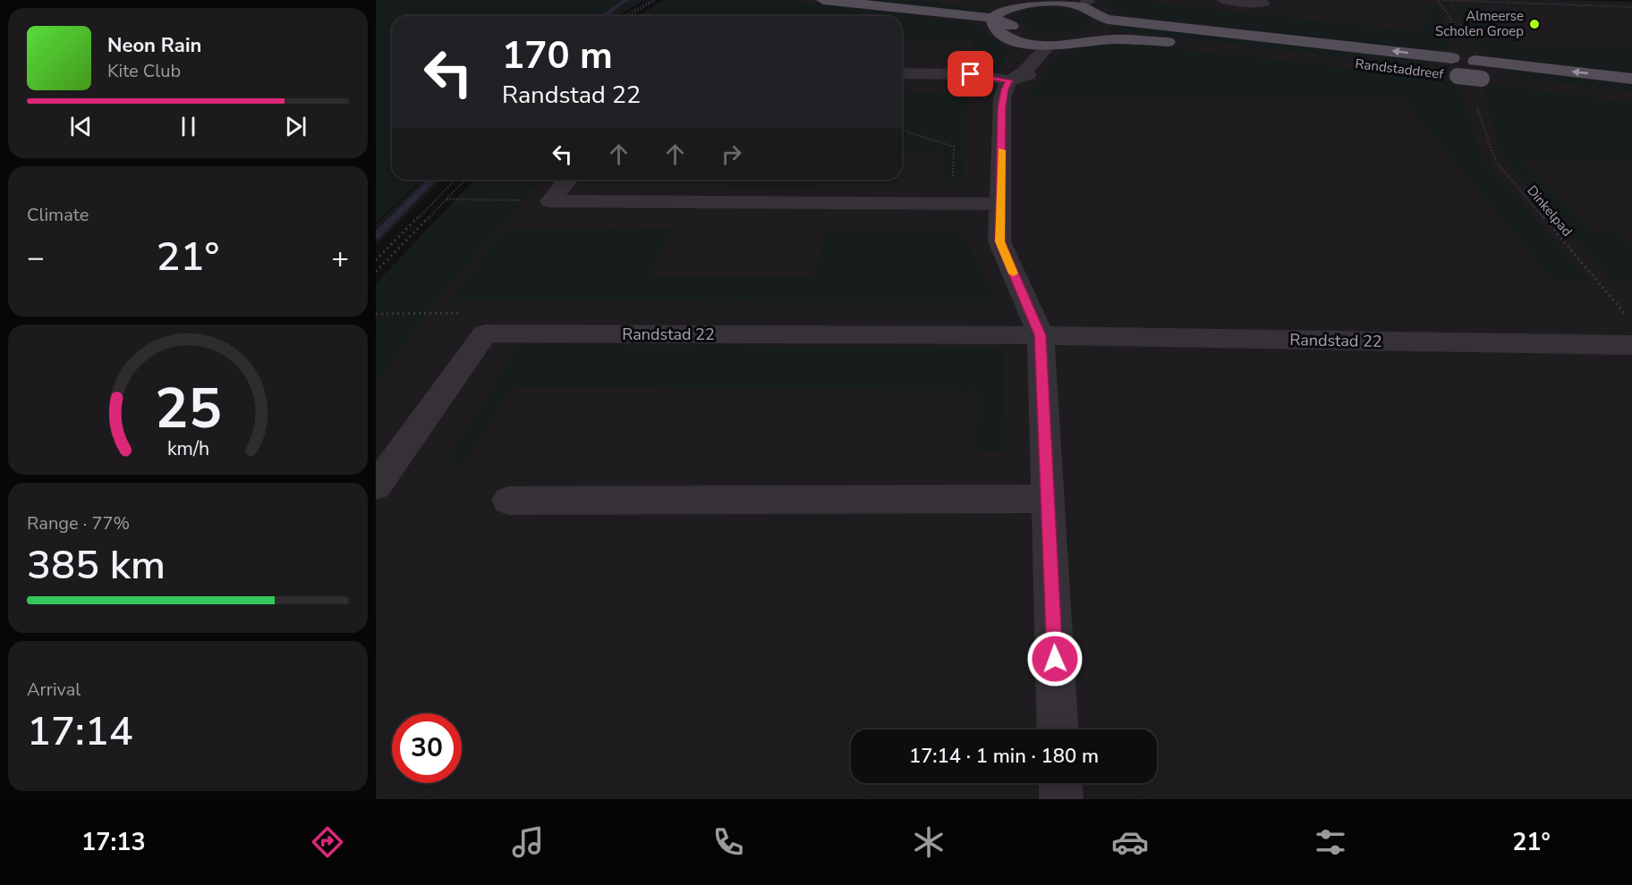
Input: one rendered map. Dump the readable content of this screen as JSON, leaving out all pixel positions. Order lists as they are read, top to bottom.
{
  "streets": {
    "main road": ["Randstaddreef"],
    "street": ["Randstad 22"],
    "path": ["Dinkelpad"]
  },
  "places": ["Almeerse Scholen Groep"],
  "page": {
    "turn": ["170 m", "Randstad 22"],
    "song": ["Neon Rain", "Kite Club"],
    "tile": [
      "Climate",
      ["Range · 77%", "385 km"],
      ["Arrival", "17:14"]
    ],
    "heat": ["−", "21°", "+"],
    "limit": "30",
    "trip": "17:14 · 1 min · 180 m",
    "tabs": ["17:13", "21°"],
    "gauge": ["25", "km/h"]
  }
}
